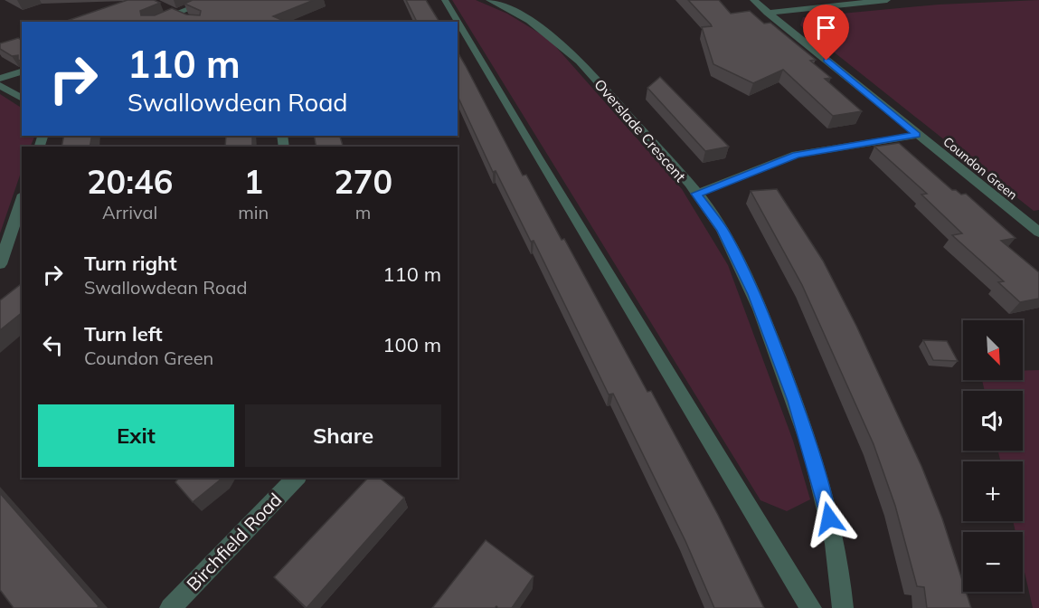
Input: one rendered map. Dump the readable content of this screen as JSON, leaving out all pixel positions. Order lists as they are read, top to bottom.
{
  "streets": {
    "street": ["Overslade Crescent", "Coundon Green", "Birchfield Road"]
  },
  "north": "bottom right",
  "page": {
    "turn": ["110 m", "Swallowdean Road"],
    "eta": [
      "20:46",
      "Arrival",
      "1",
      "min",
      "270",
      "m"
    ],
    "list": [
      {
        "name": "Turn right",
        "note": "Swallowdean Road",
        "value": "110 m"
      },
      {
        "name": "Turn left",
        "note": "Coundon Green",
        "value": "100 m"
      }
    ],
    "map_buttons": ["+", "−"],
    "buttons": ["Exit", "Share"]
  }
}
